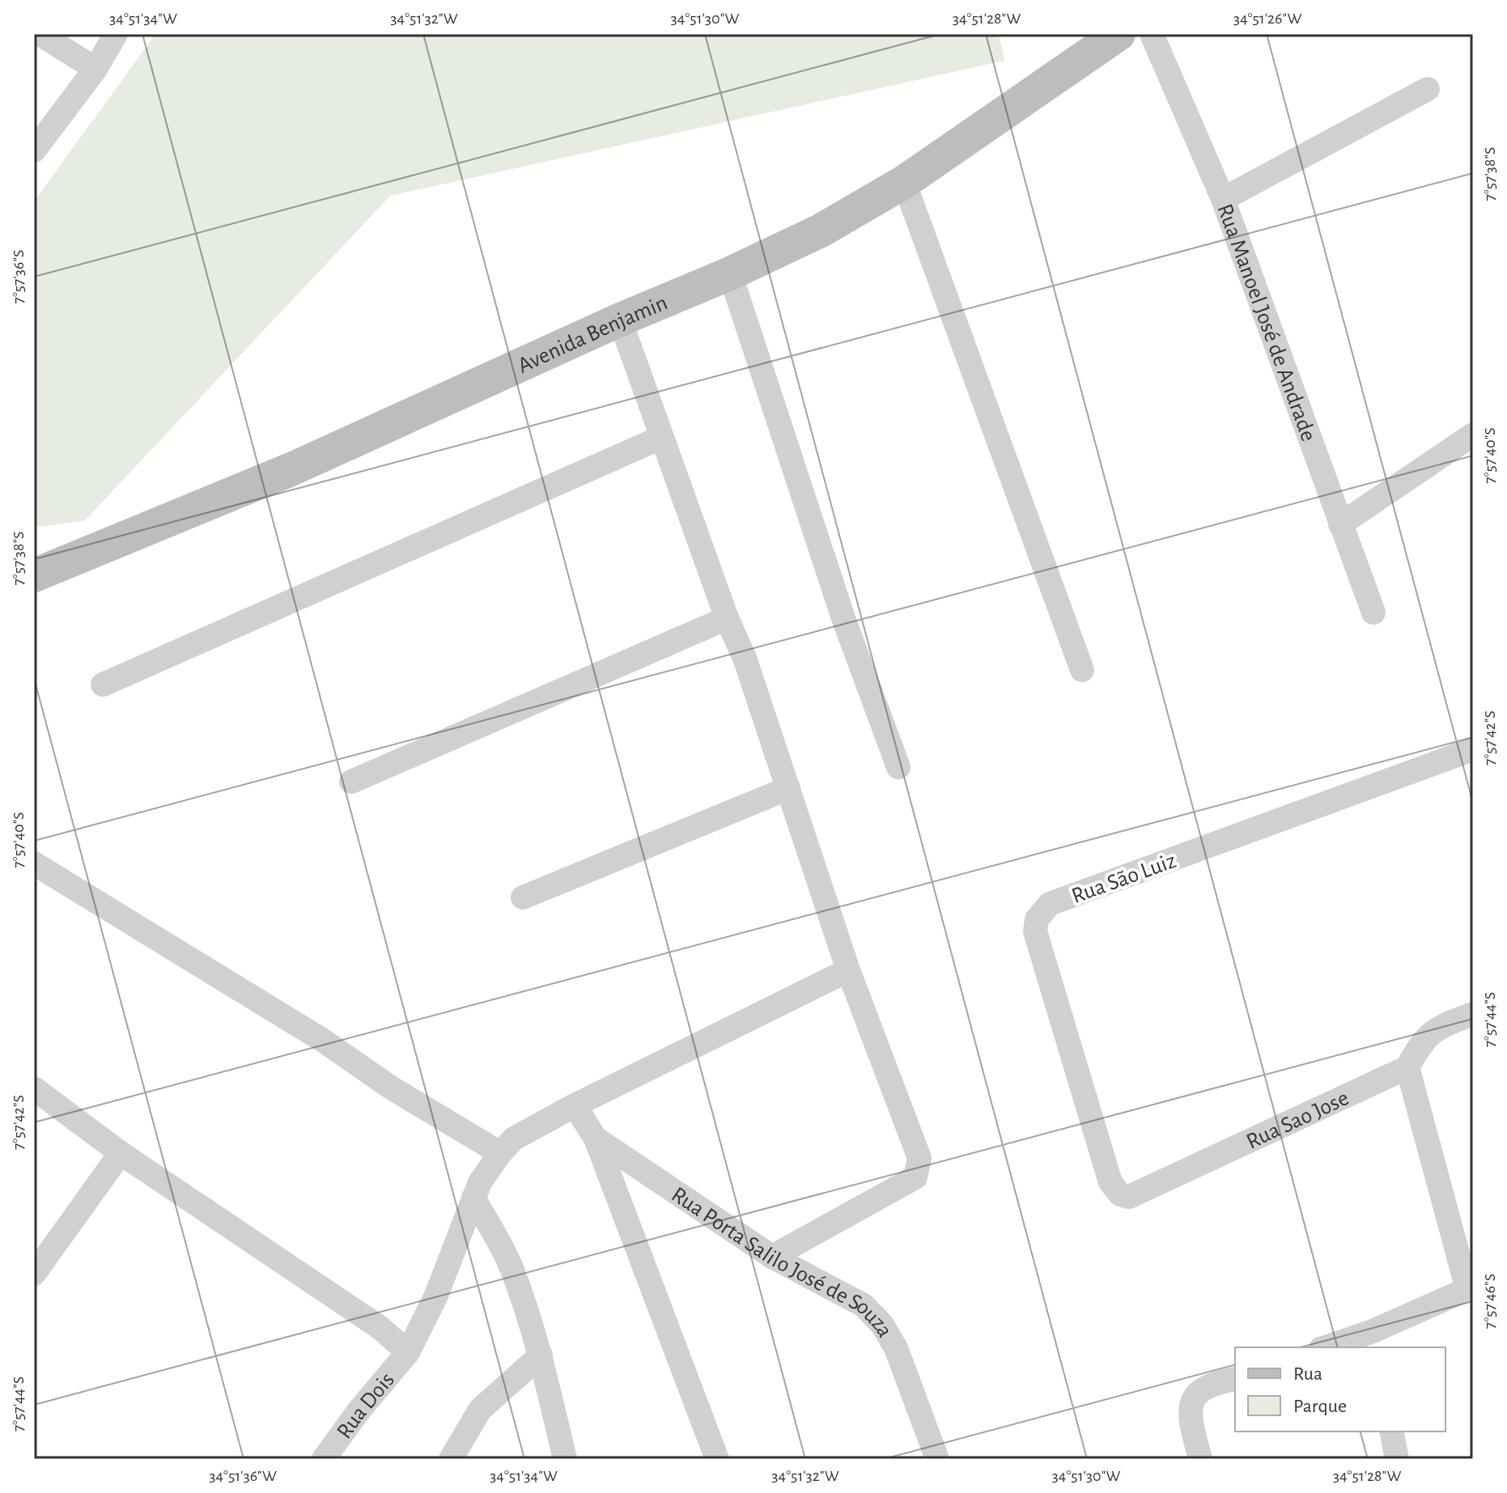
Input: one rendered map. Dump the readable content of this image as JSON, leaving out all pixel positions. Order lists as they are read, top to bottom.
{
  "streets": {
    "street": [
      "Rua Manoel José de Andrade",
      "Avenida Benjamin",
      "Rua São Luiz",
      "Rua Sao Jose",
      "Rua Porta Salilo José de Souza",
      "Rua Dois"
    ]
  },
  "crossings": [
    ["Rua São Luiz", "Rua Sao Jose"],
    ["Rua Porta Salilo José de Souza", "Rua Dois"]
  ],
  "legend": ["Rua", "Parque"],
  "coordinates": [
    "34°51'34\"W",
    "34°51'32\"W",
    "34°51'30\"W",
    "34°51'28\"W",
    "34°51'26\"W",
    "7°57'38\"S",
    "7°57'36\"S",
    "7°57'40\"S",
    "7°57'42\"S",
    "7°57'44\"S",
    "7°57'46\"S",
    "34°51'36\"W"
  ]
}
